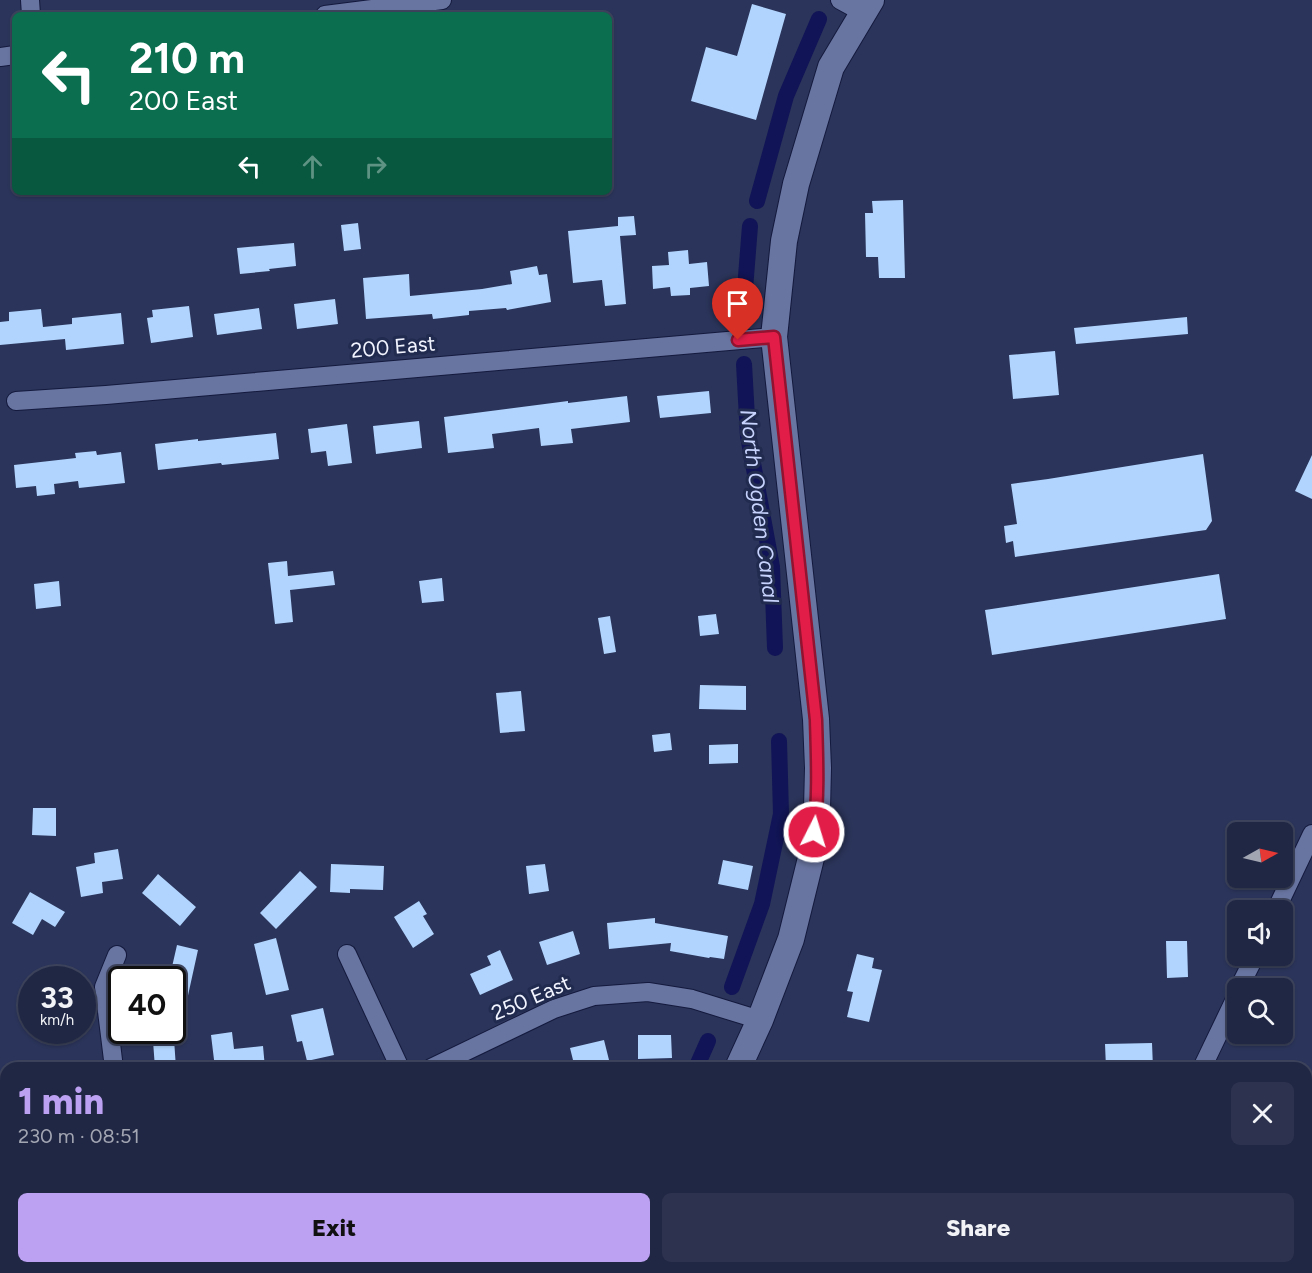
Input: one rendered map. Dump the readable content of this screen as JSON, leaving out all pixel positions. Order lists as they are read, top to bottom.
{
  "streets": {
    "street": ["200 East", "250 East"]
  },
  "water": ["North Ogden Canal"],
  "north": "right",
  "page": {
    "turn": ["210 m", "200 East"],
    "speed": "33 km/h",
    "limit": "40",
    "heading": ["1 min", "230 m · 08:51"],
    "buttons": ["Exit", "Share"]
  }
}
